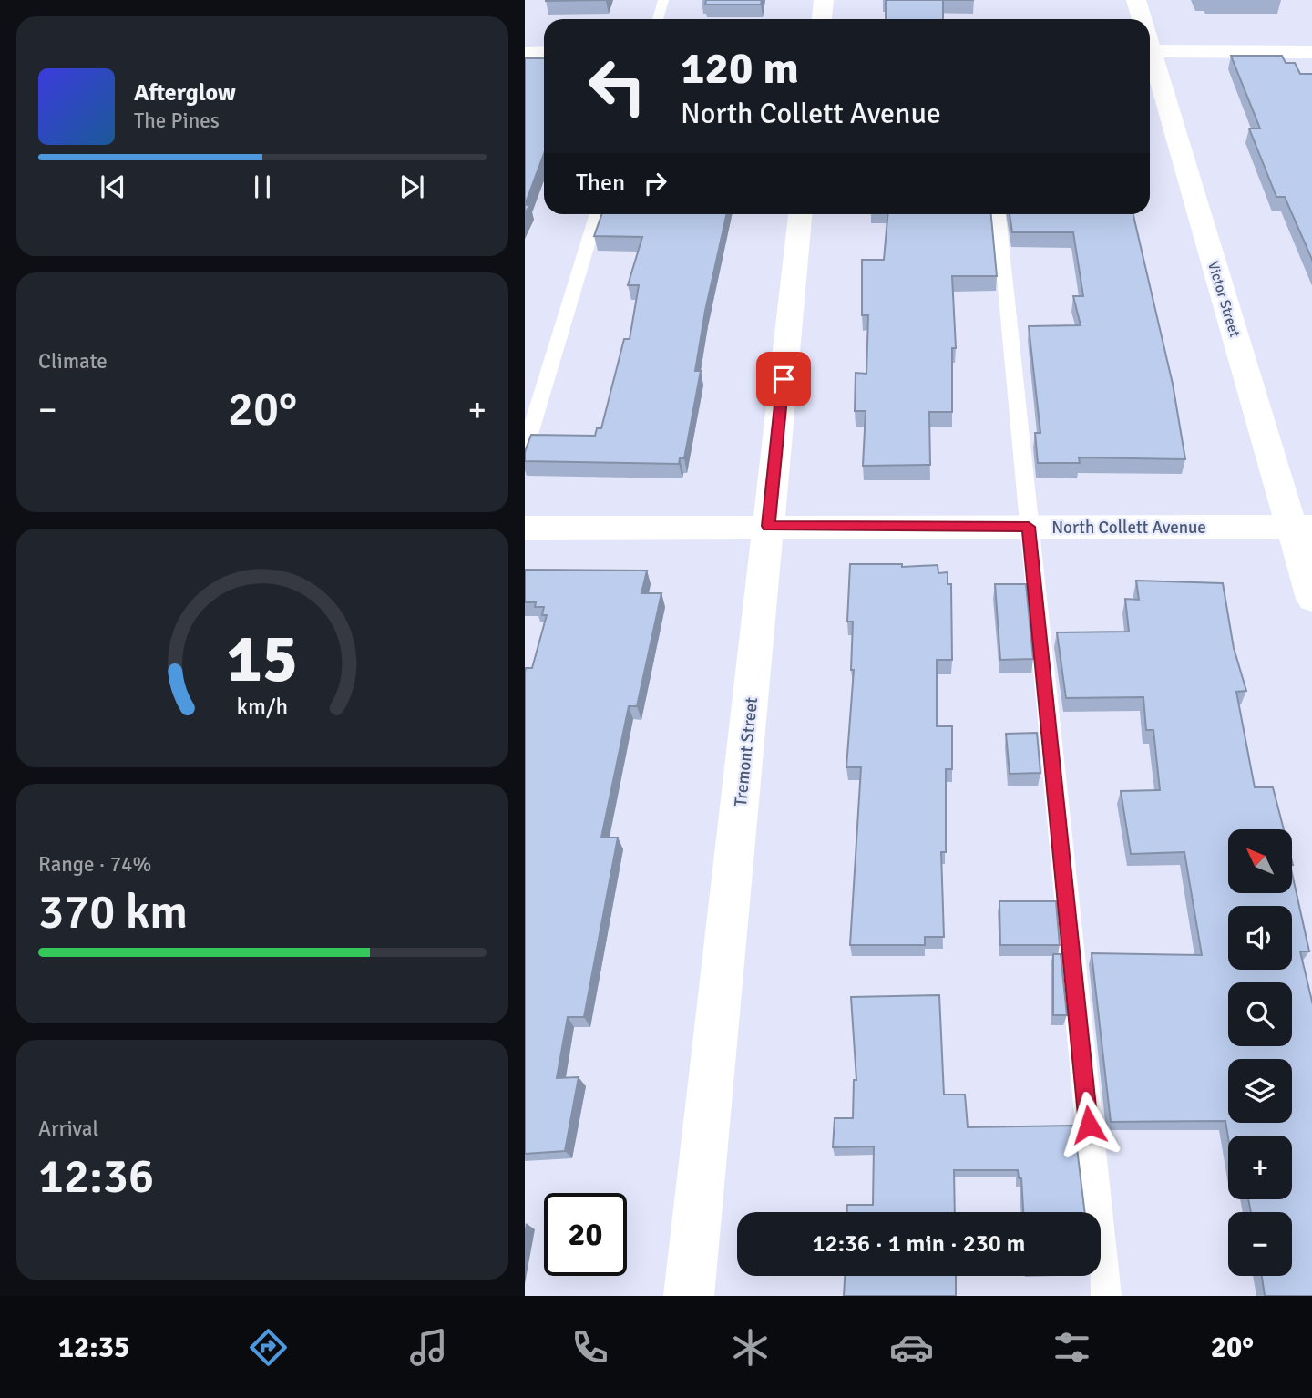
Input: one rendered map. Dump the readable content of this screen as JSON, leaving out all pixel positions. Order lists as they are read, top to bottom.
{
  "streets": {
    "street": ["Victor Street", "North Collett Avenue", "Tremont Street"]
  },
  "crossings": [
    ["Victor Street", "North Collett Avenue"],
    ["North Collett Avenue", "Tremont Street"]
  ],
  "north": "top left",
  "page": {
    "turn": ["120 m", "North Collett Avenue"],
    "song": ["Afterglow", "The Pines"],
    "then": "Then",
    "tile": [
      "Climate",
      ["Range · 74%", "370 km"],
      ["Arrival", "12:36"]
    ],
    "heat": ["−", "20°", "+"],
    "map_buttons": ["+", "−"],
    "limit": "20",
    "trip": "12:36 · 1 min · 230 m",
    "tabs": ["12:35", "20°"],
    "gauge": ["15", "km/h"]
  }
}
